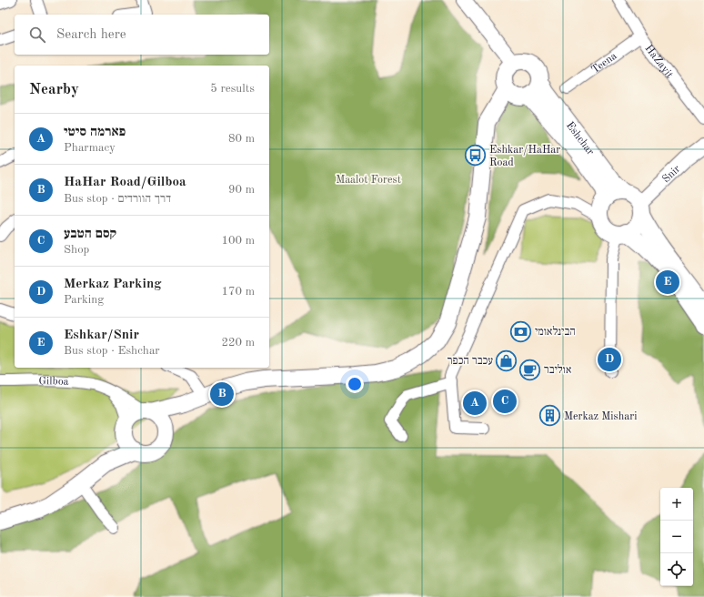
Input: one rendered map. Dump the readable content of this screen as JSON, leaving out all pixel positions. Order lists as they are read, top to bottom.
{
  "streets": {
    "main road": ["Eshchar"],
    "street": [
      "HaZayit",
      "Teena",
      "Snir",
      "Gilboa"
    ]
  },
  "crossings": [
    ["HaZayit", "Teena"],
    ["Eshchar", "Snir"]
  ],
  "parks": ["Maalot Forest"],
  "places": {
    "bus stop": ["Eshkar/HaHar Road"],
    "bank": ["הבינלאומי"],
    "shop": ["עכבר הכפר"],
    "cafe": ["אוליבר"],
    "building": ["Merkaz Mishari"]
  },
  "page": {
    "search": "Search here",
    "heading": ["Nearby", "5 results"],
    "list": [
      {
        "mark": "A",
        "name": "פארמה סיטי",
        "note": "Pharmacy",
        "value": "80 m"
      },
      {
        "mark": "B",
        "name": "HaHar Road/Gilboa",
        "note": "Bus stop · דרך הוורדים",
        "value": "90 m"
      },
      {
        "mark": "C",
        "name": "קסם הטבע",
        "note": "Shop",
        "value": "100 m"
      },
      {
        "mark": "D",
        "name": "Merkaz Parking",
        "note": "Parking",
        "value": "170 m"
      },
      {
        "mark": "E",
        "name": "Eshkar/Snir",
        "note": "Bus stop · Eshchar",
        "value": "220 m"
      }
    ],
    "pins": [
      "E",
      "D",
      "B",
      "C",
      "A"
    ],
    "map_buttons": ["+", "−"]
  }
}
